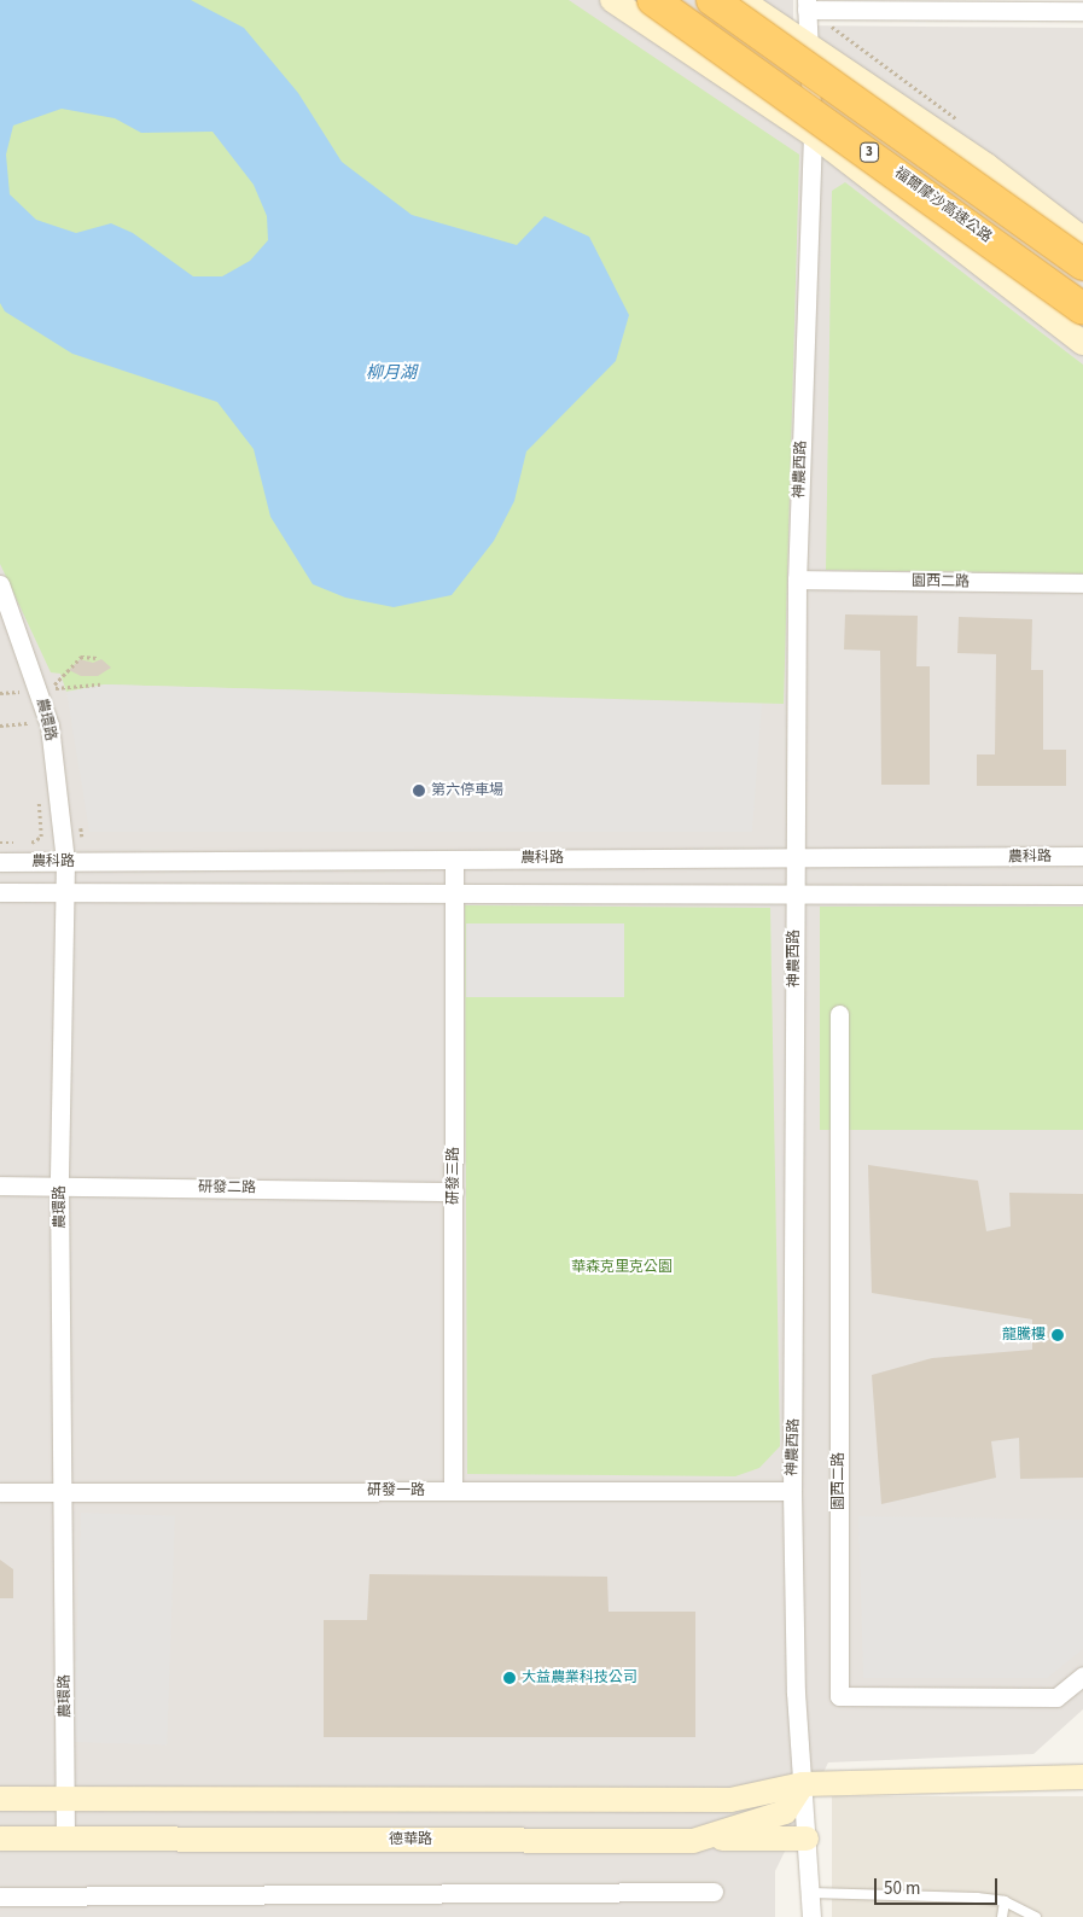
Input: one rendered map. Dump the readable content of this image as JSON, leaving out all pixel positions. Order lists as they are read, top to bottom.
{
  "streets": {
    "highway": ["3", "福爾摩沙高速公路"],
    "street": [
      "神農西路",
      "園西二路",
      "農環路",
      "農科路",
      "研發三路",
      "研發二路",
      "研發一路",
      "德華路"
    ]
  },
  "crossings": [
    ["神農西路", "園西二路"],
    ["神農西路", "農科路"],
    ["神農西路", "研發一路"],
    ["神農西路", "德華路"],
    ["農環路", "農科路"],
    ["農環路", "研發二路"],
    ["農環路", "研發一路"],
    ["農環路", "德華路"],
    ["農科路", "研發三路"],
    ["研發三路", "研發二路"],
    ["研發三路", "研發一路"]
  ],
  "water": ["柳月湖"],
  "parks": ["華森克里克公園"],
  "places": ["第六停車場", "龍騰樓", "大益農業科技公司"],
  "scale_bar": "50 m"
}
